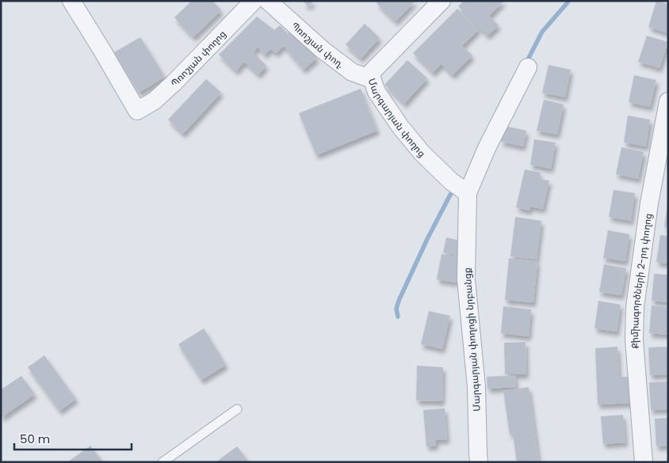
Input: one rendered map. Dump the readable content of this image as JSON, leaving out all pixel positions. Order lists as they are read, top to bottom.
{
  "streets": {
    "street": [
      "Պռոշյան փող.",
      "Պռոշյան փողոց",
      "Մարգարյան փողոց",
      "Քիմիագործների 2-րդ փողոց",
      "Մարգարյան փողոցի նրբանցք"
    ]
  },
  "crossings": [
    ["Պռոշյան փող.", "Մարգարյան փողոց"],
    ["Մարգարյան փողոց", "Մարգարյան փողոցի նրբանցք"]
  ],
  "scale_bar": "50 m"
}
